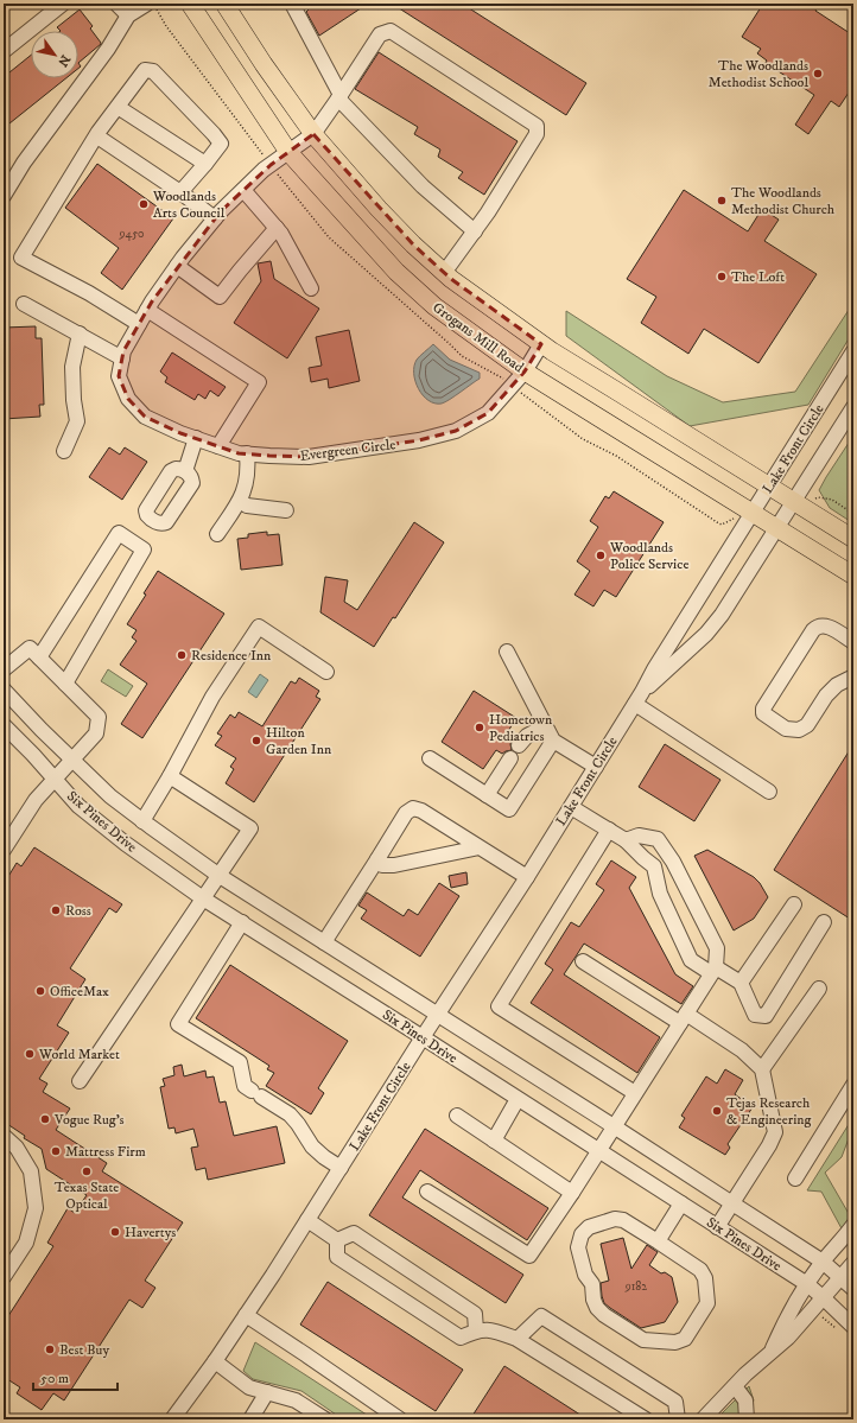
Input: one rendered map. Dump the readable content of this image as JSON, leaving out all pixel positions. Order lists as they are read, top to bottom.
{
  "streets": {
    "main road": ["Grogans Mill Road"],
    "street": ["Lake Front Circle", "Evergreen Circle", "Six Pines Drive"]
  },
  "crossings": [
    ["Grogans Mill Road", "Lake Front Circle"],
    ["Grogans Mill Road", "Evergreen Circle"],
    ["Lake Front Circle", "Six Pines Drive"]
  ],
  "places": [
    "The Woodlands Methodist School",
    "The Woodlands Methodist Church",
    "Woodlands Arts Council",
    "The Loft",
    "Woodlands Police Service",
    "Residence Inn",
    "Hometown Pediatrics",
    "Hilton Garden Inn",
    "Ross",
    "OfficeMax",
    "World Market",
    "Tejas Research & Engineering",
    "Vogue Rug's",
    "Mattress Firm",
    "Texas State Optical",
    "Havertys",
    "Best Buy"
  ],
  "house_numbers": ["9450", "9182"],
  "scale_bar": "50 m",
  "north": "bottom right"
}
